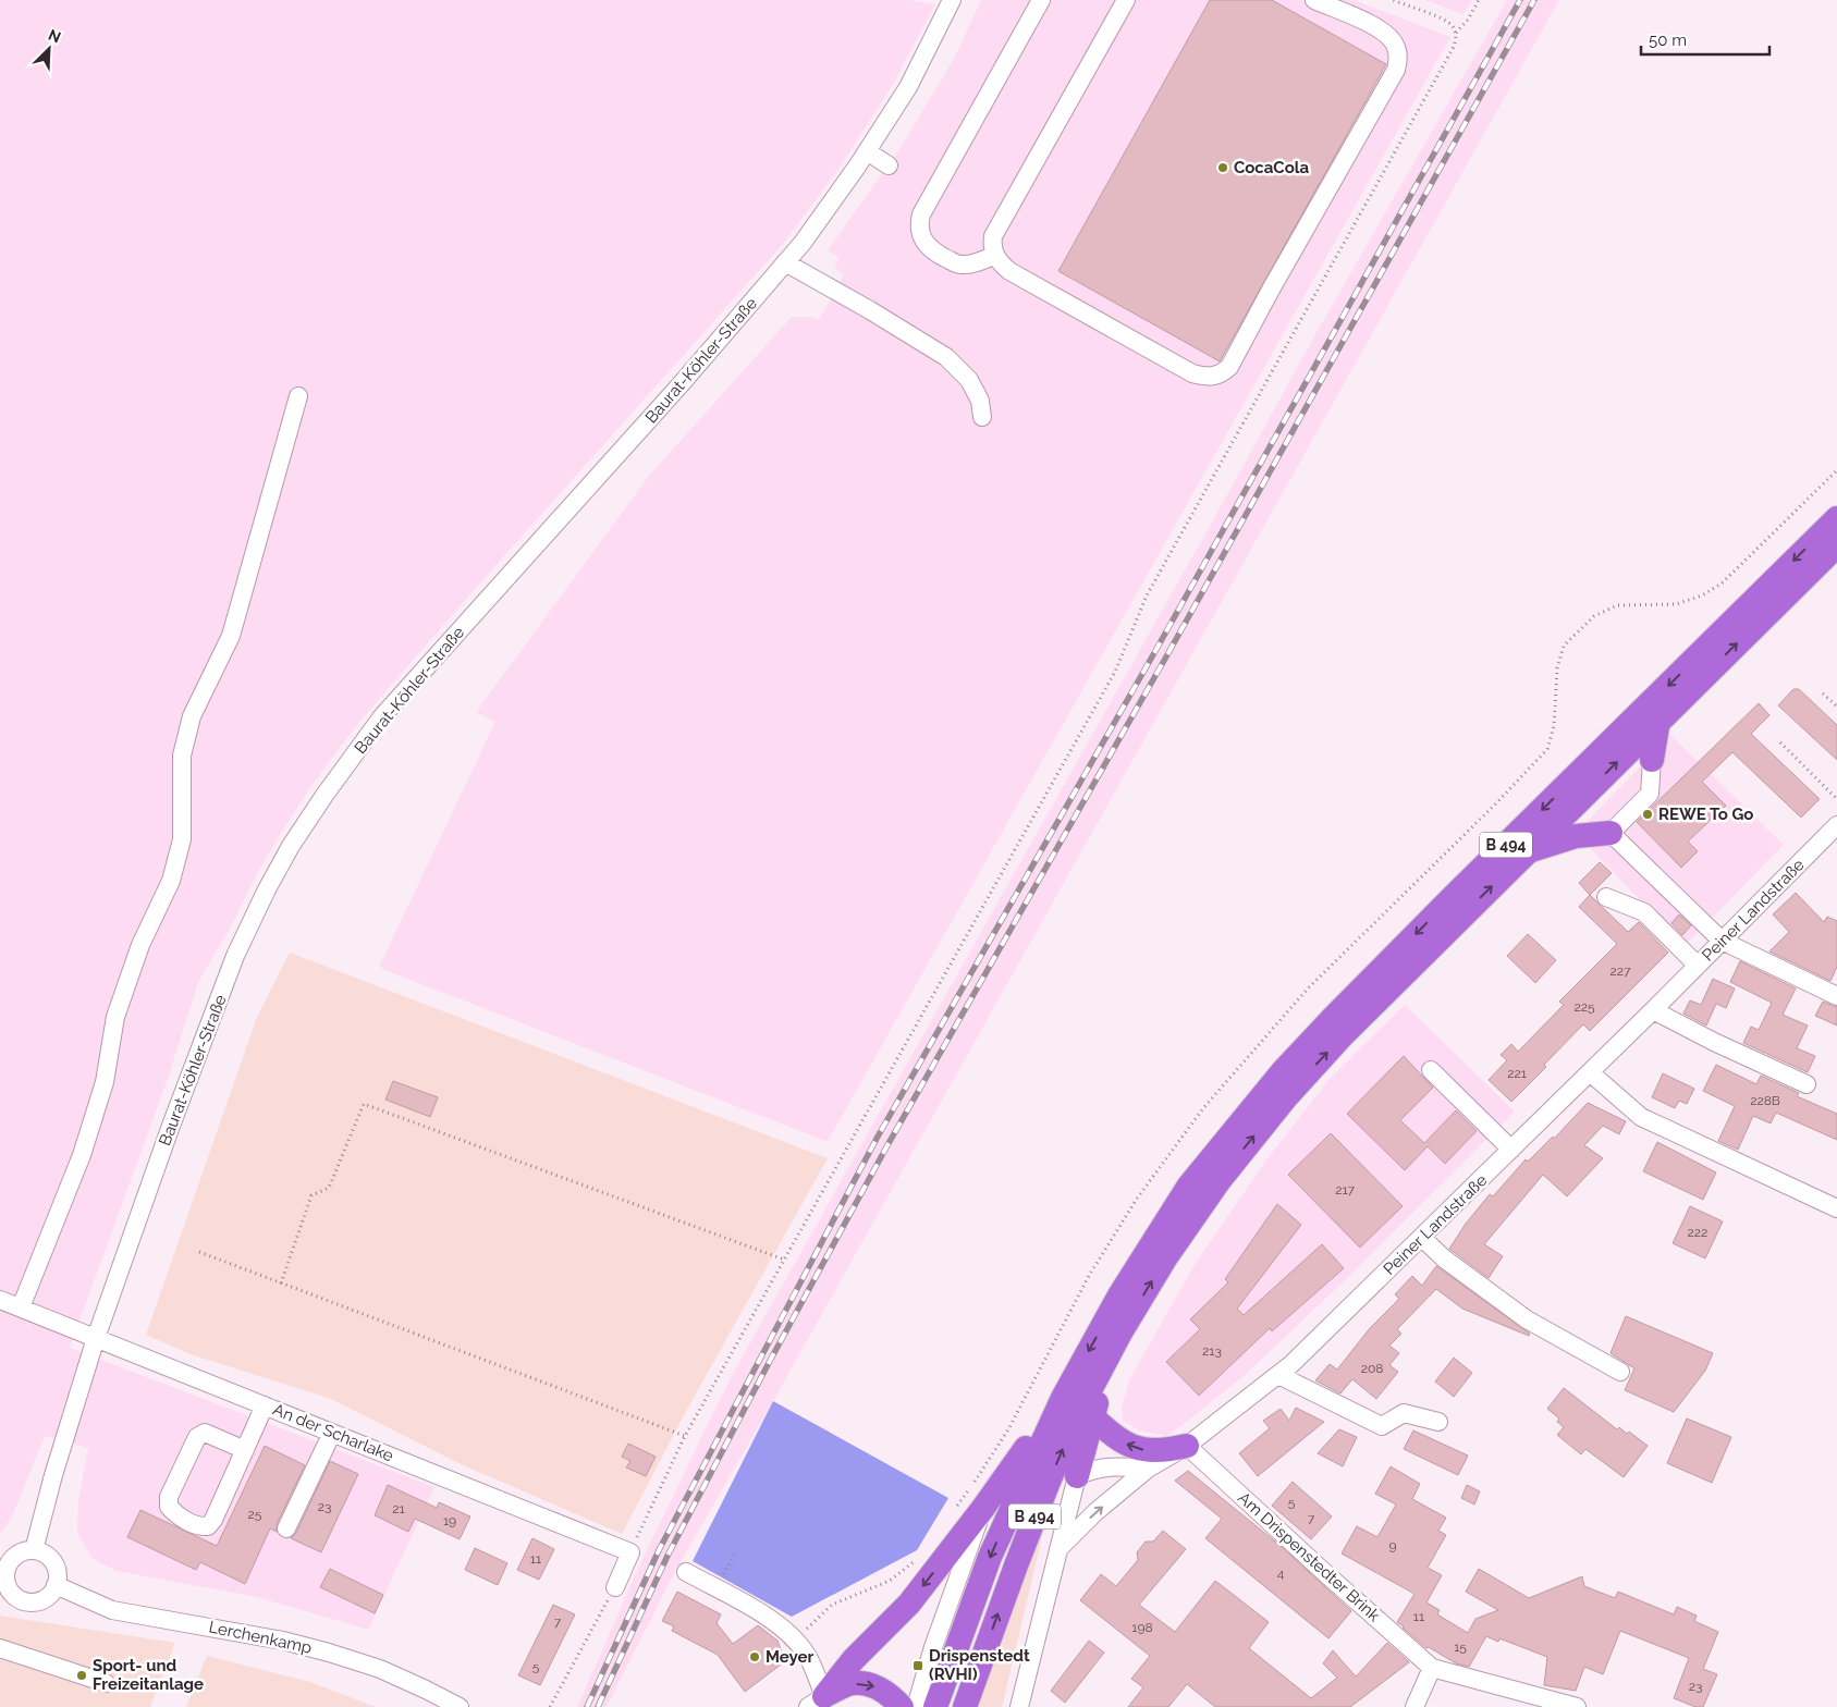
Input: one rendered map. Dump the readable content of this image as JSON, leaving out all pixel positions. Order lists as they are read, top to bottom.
{
  "streets": {
    "highway": ["B 494"],
    "street": [
      "Baurat-Köhler-Straße",
      "Peiner Landstraße",
      "An der Scharlake",
      "Am Drispenstedter Brink",
      "Lerchenkamp"
    ]
  },
  "crossings": [
    ["Baurat-Köhler-Straße", "An der Scharlake"],
    ["Baurat-Köhler-Straße", "Lerchenkamp"],
    ["Peiner Landstraße", "Am Drispenstedter Brink"]
  ],
  "places": {
    "other": [
      "CocaCola",
      "REWE To Go",
      "Meyer",
      "Sport- und Freizeitanlage"
    ],
    "transit": ["Drispenstedt (RVHI)"]
  },
  "house_numbers": [
    "227",
    "225",
    "221",
    "228B",
    "217",
    "222",
    "213",
    "208",
    "5",
    "23",
    "21",
    "25",
    "7",
    "19",
    "9",
    "11",
    "4",
    "11",
    "7",
    "198",
    "15",
    "5",
    "23"
  ],
  "scale_bar": "50 m",
  "north": "top right"
}
